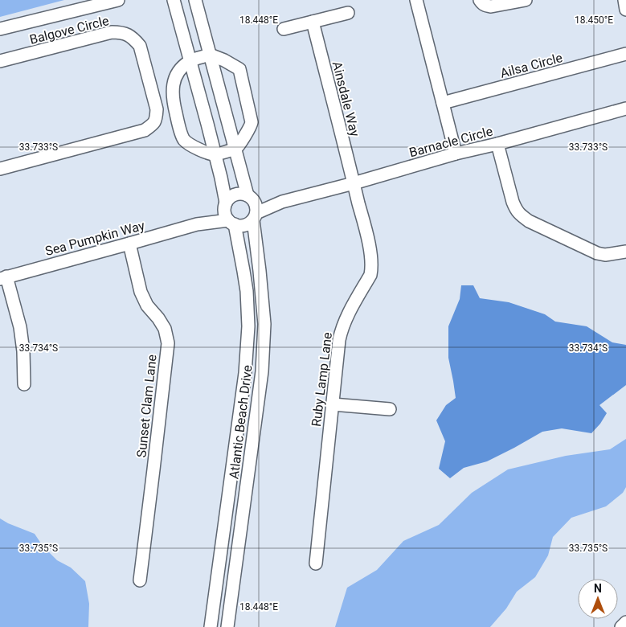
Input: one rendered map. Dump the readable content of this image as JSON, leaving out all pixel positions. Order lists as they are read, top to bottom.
{
  "streets": {
    "street": [
      "Balgove Circle",
      "Ailsa Circle",
      "Ainsdale Way",
      "Barnacle Circle",
      "Sea Pumpkin Way",
      "Ruby Lamp Lane",
      "Sunset Clam Lane",
      "Atlantic Beach Drive"
    ]
  },
  "crossings": [
    ["Ainsdale Way", "Barnacle Circle"],
    ["Ainsdale Way", "Ruby Lamp Lane"],
    ["Barnacle Circle", "Sea Pumpkin Way"],
    ["Barnacle Circle", "Ruby Lamp Lane"],
    ["Barnacle Circle", "Atlantic Beach Drive"],
    ["Sea Pumpkin Way", "Sunset Clam Lane"],
    ["Sea Pumpkin Way", "Atlantic Beach Drive"]
  ],
  "north": "top",
  "coordinates": [
    "18.448°E",
    "18.450°E",
    "33.733°S",
    "33.734°S",
    "33.735°S"
  ]
}
